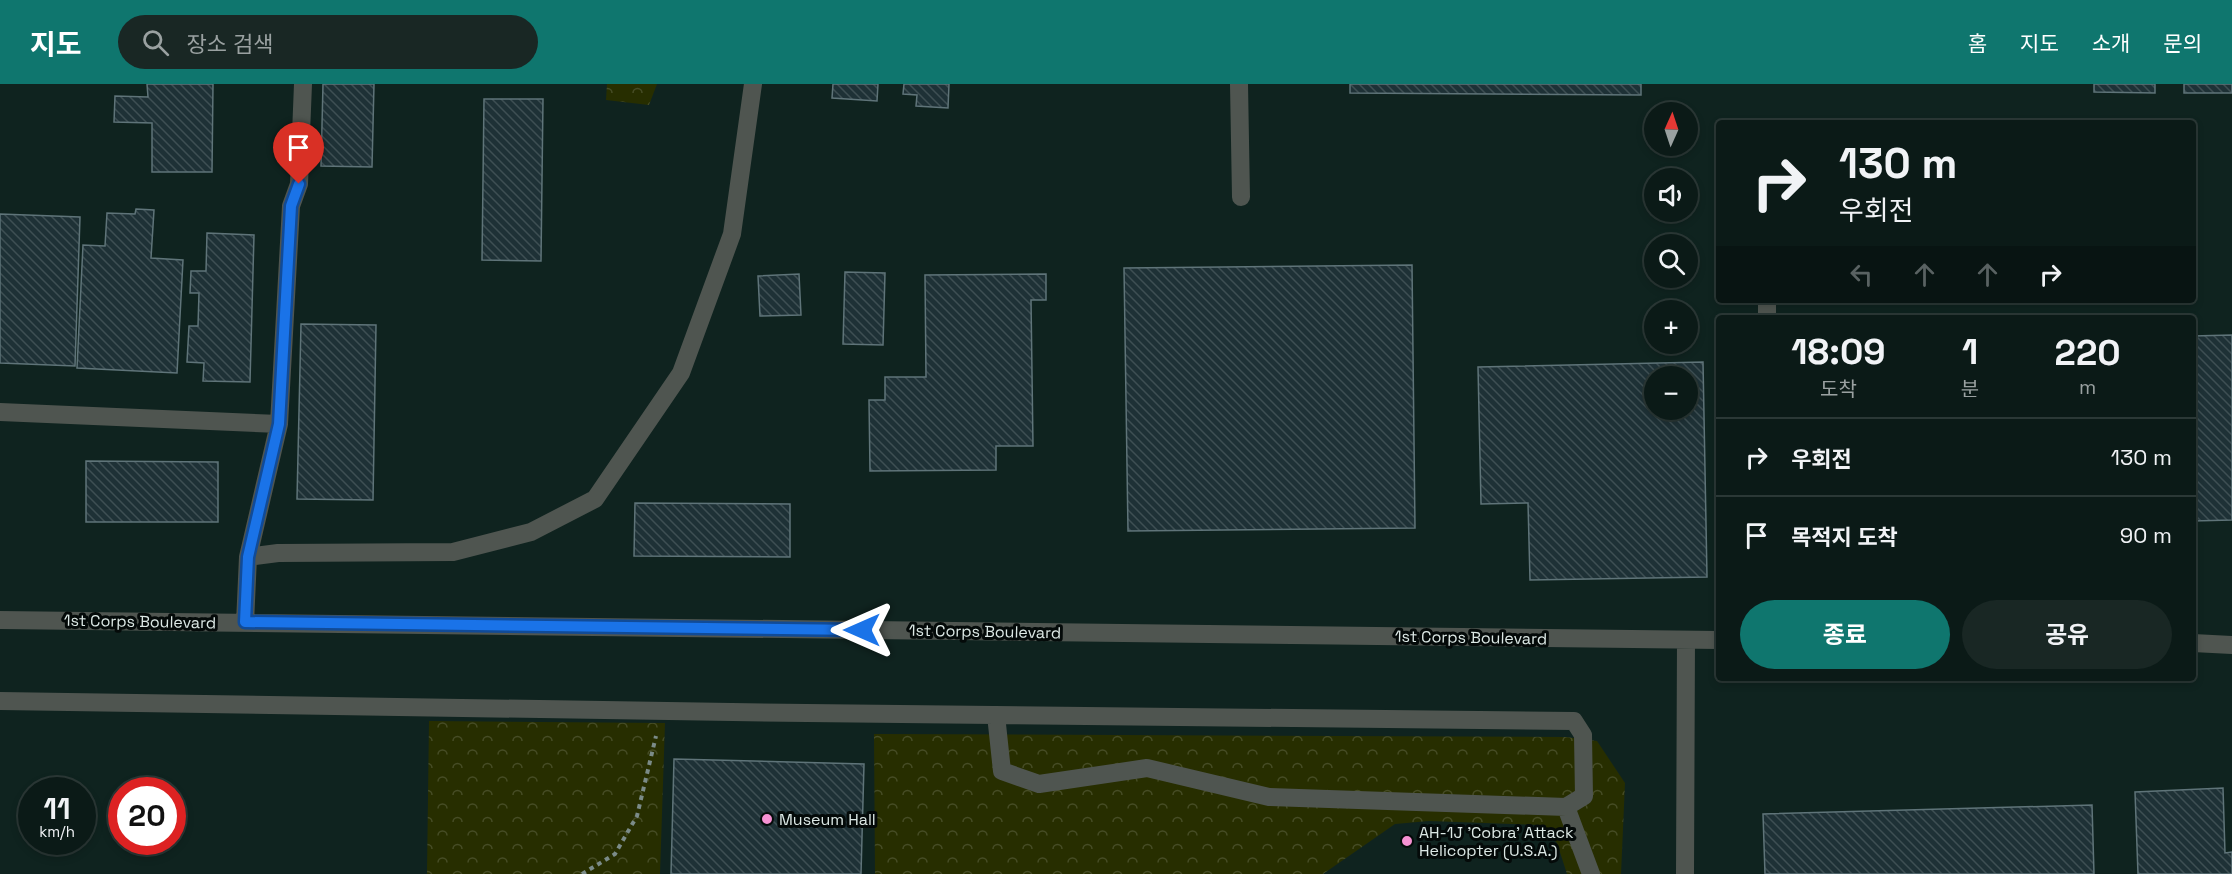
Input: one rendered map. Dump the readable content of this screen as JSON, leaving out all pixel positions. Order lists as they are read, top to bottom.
{
  "streets": {
    "lane": ["1st Corps Boulevard"]
  },
  "places": ["Museum Hall", "AH-1J 'Cobra' Attack Helicopter (U.S.A.)"],
  "north": "top",
  "page": {
    "header": "지도",
    "search": "장소 검색",
    "nav": [
      "홈",
      "지도",
      "소개",
      "문의"
    ],
    "map_buttons": ["+", "−"],
    "turn": ["130 m", "우회전"],
    "eta": [
      "18:09",
      "도착",
      "1",
      "분",
      "220",
      "m"
    ],
    "list": [
      {
        "name": "우회전",
        "value": "130 m"
      },
      {
        "name": "목적지 도착",
        "value": "90 m"
      }
    ],
    "buttons": ["종료", "공유"],
    "speed": "11 km/h",
    "limit": "20"
  }
}
